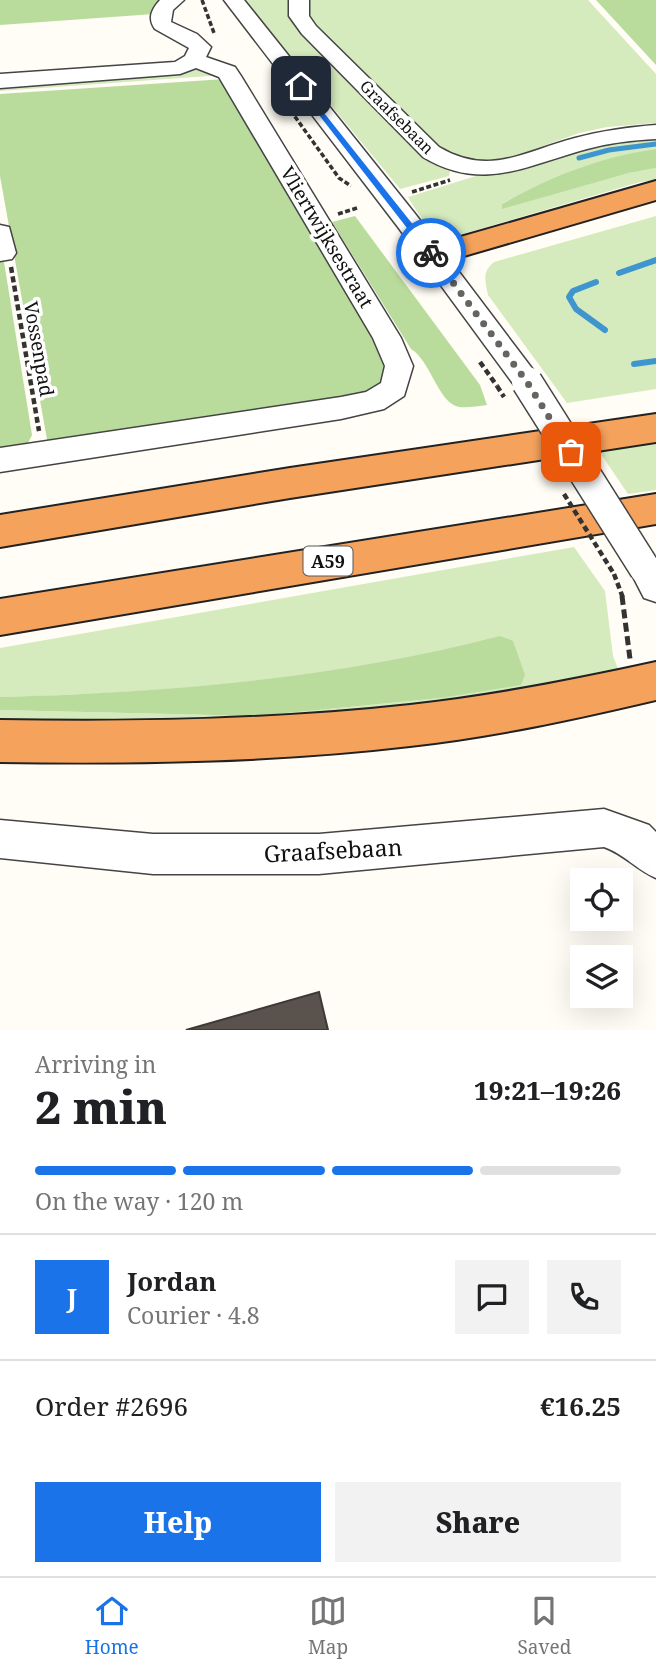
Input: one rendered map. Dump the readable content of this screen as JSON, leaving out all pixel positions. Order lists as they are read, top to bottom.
{
  "streets": {
    "highway": ["A59"],
    "street": ["Graafsebaan", "Vliertwijksestraat"],
    "path": ["Vossenpad"]
  },
  "crossings": [
    ["Vliertwijksestraat", "Vossenpad"]
  ],
  "page": {
    "heading": ["2 min", "Arriving in", "19:21–19:26"],
    "panel": [
      "Jordan",
      "Courier · 4.8",
      "Order #2696",
      "€16.25"
    ],
    "bar": "On the way · 120 m",
    "round": "J",
    "buttons": ["Help", "Share"],
    "tabs": ["Home", "Map", "Saved"]
  }
}
